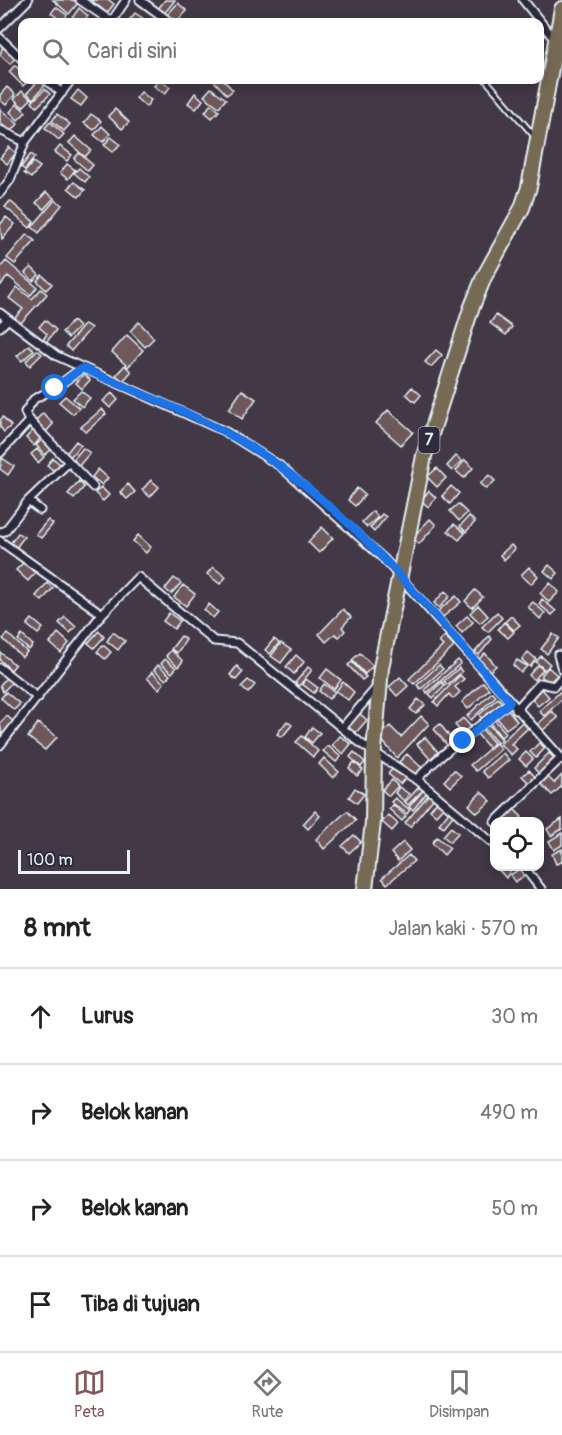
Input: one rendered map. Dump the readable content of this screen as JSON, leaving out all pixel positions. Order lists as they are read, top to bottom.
{
  "streets": {
    "highway": ["7"]
  },
  "scale_bar": "100 m",
  "page": {
    "search": "Cari di sini",
    "scale": "100 m",
    "heading": ["8 mnt", "Jalan kaki · 570 m"],
    "list": [
      ["Lurus", "30 m"],
      ["Belok kanan", "490 m"],
      ["Belok kanan", "50 m"],
      "Tiba di tujuan"
    ],
    "nav": ["Peta", "Rute", "Disimpan"]
  }
}
